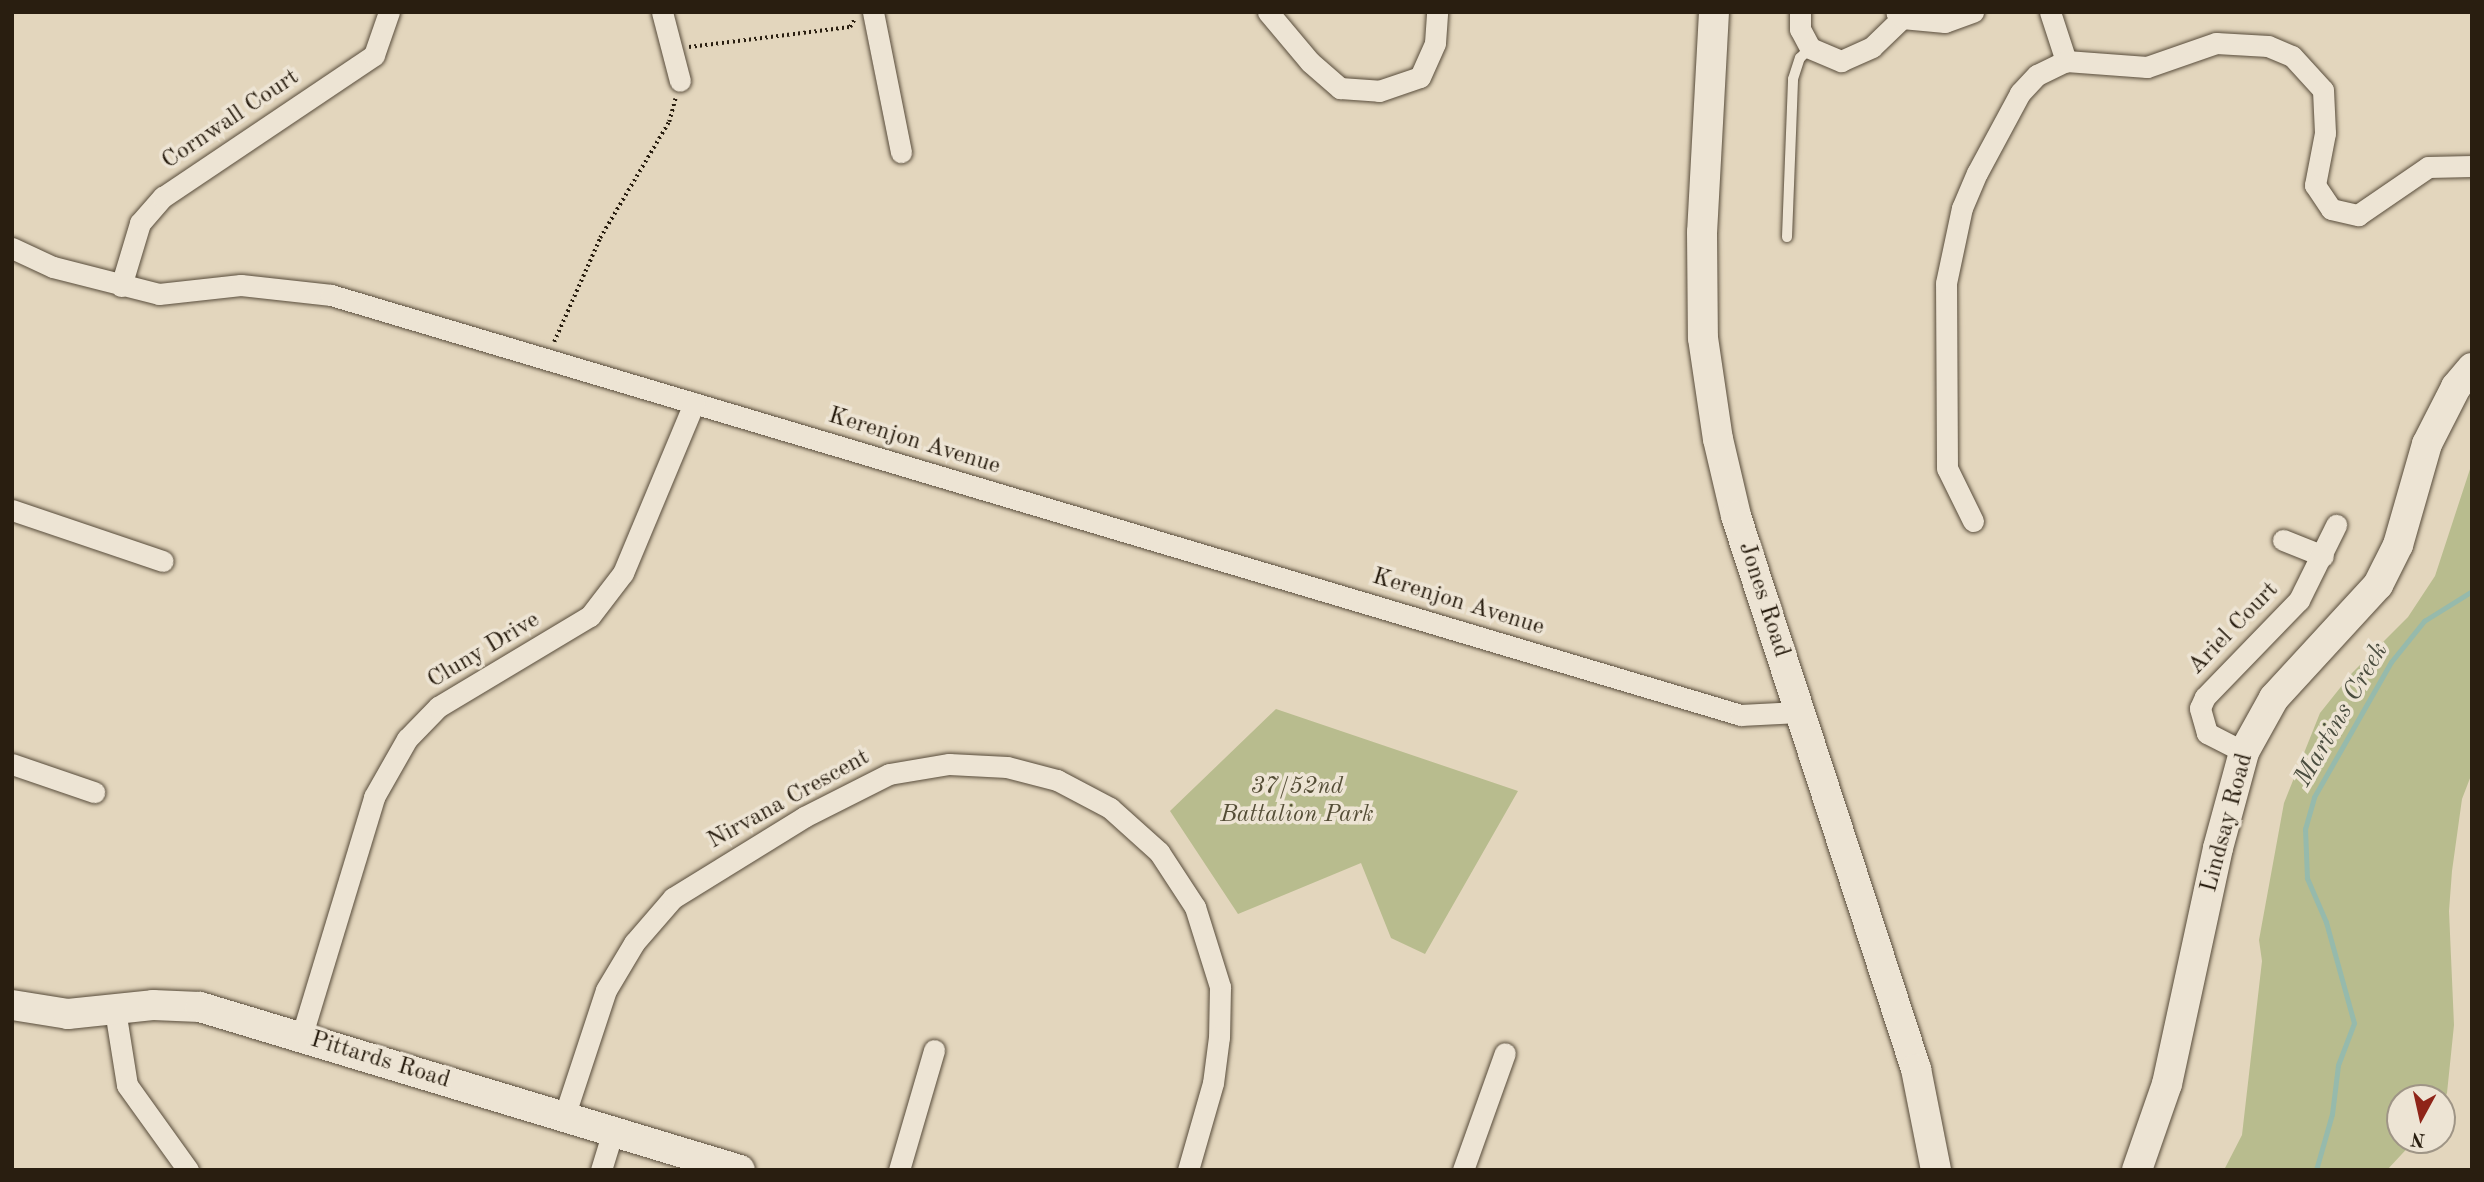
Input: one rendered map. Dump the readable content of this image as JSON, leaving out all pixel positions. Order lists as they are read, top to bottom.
{
  "streets": {
    "street": [
      "Cornwall Court",
      "Kerenjon Avenue",
      "Jones Road",
      "Ariel Court",
      "Cluny Drive",
      "Nirvana Crescent",
      "Lindsay Road",
      "Pittards Road"
    ]
  },
  "crossings": [
    ["Cornwall Court", "Kerenjon Avenue"],
    ["Kerenjon Avenue", "Jones Road"],
    ["Kerenjon Avenue", "Cluny Drive"],
    ["Ariel Court", "Lindsay Road"],
    ["Cluny Drive", "Pittards Road"],
    ["Nirvana Crescent", "Pittards Road"]
  ],
  "water": ["Martins Creek"],
  "parks": ["37/52nd Battalion Park"],
  "north": "bottom"
}
